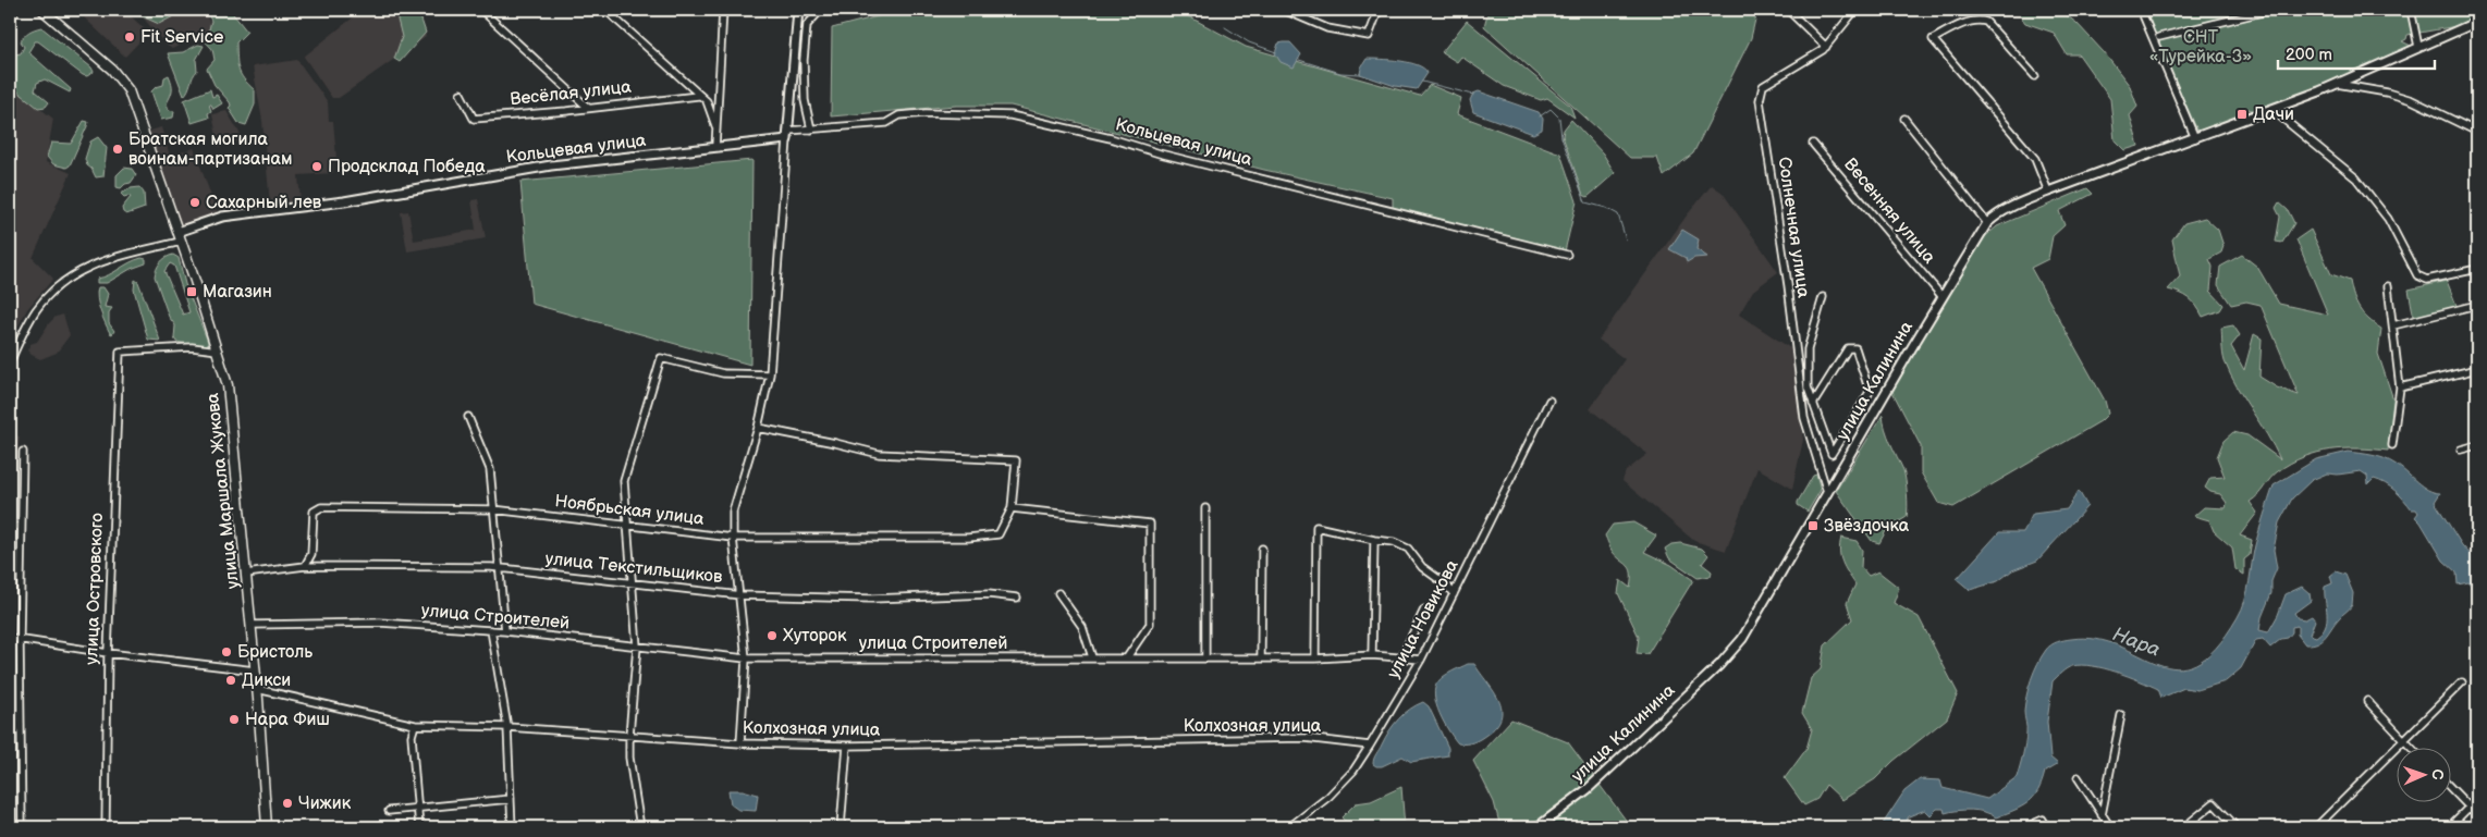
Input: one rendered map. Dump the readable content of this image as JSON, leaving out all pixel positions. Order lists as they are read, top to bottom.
{
  "streets": {
    "main road": ["улица Маршала Жукова"],
    "street": [
      "Весёлая улица",
      "Кольцевая улица",
      "Весенняя улица",
      "Солнечная улица",
      "улица Калинина",
      "Ноябрьская улица",
      "улица Текстильщиков",
      "улица Островского",
      "улица Строителей",
      "улица Новикова",
      "Колхозная улица"
    ]
  },
  "crossings": [
    ["Кольцевая улица", "улица Маршала Жукова"],
    ["Весенняя улица", "улица Калинина"],
    ["Солнечная улица", "улица Калинина"],
    ["улица Маршала Жукова", "улица Текстильщиков"],
    ["улица Маршала Жукова", "улица Островского"],
    ["улица Маршала Жукова", "улица Строителей"],
    ["улица Маршала Жукова", "Колхозная улица"],
    ["Ноябрьская улица", "улица Текстильщиков"],
    ["улица Строителей", "улица Новикова"],
    ["улица Новикова", "Колхозная улица"]
  ],
  "water": ["Нара"],
  "parks": ["СНТ «Турейка-3»"],
  "places": {
    "other": [
      "Fit Service",
      "Братская могила воинам-партизанам",
      "Продсклад Победа",
      "Сахарный лев",
      "Хуторок",
      "Бристоль",
      "Дикси",
      "Нара Фиш",
      "Чижик"
    ],
    "transit": ["Дачи", "Магазин", "Звёздочка"]
  },
  "scale_bar": "200 m",
  "north": "right"
}
